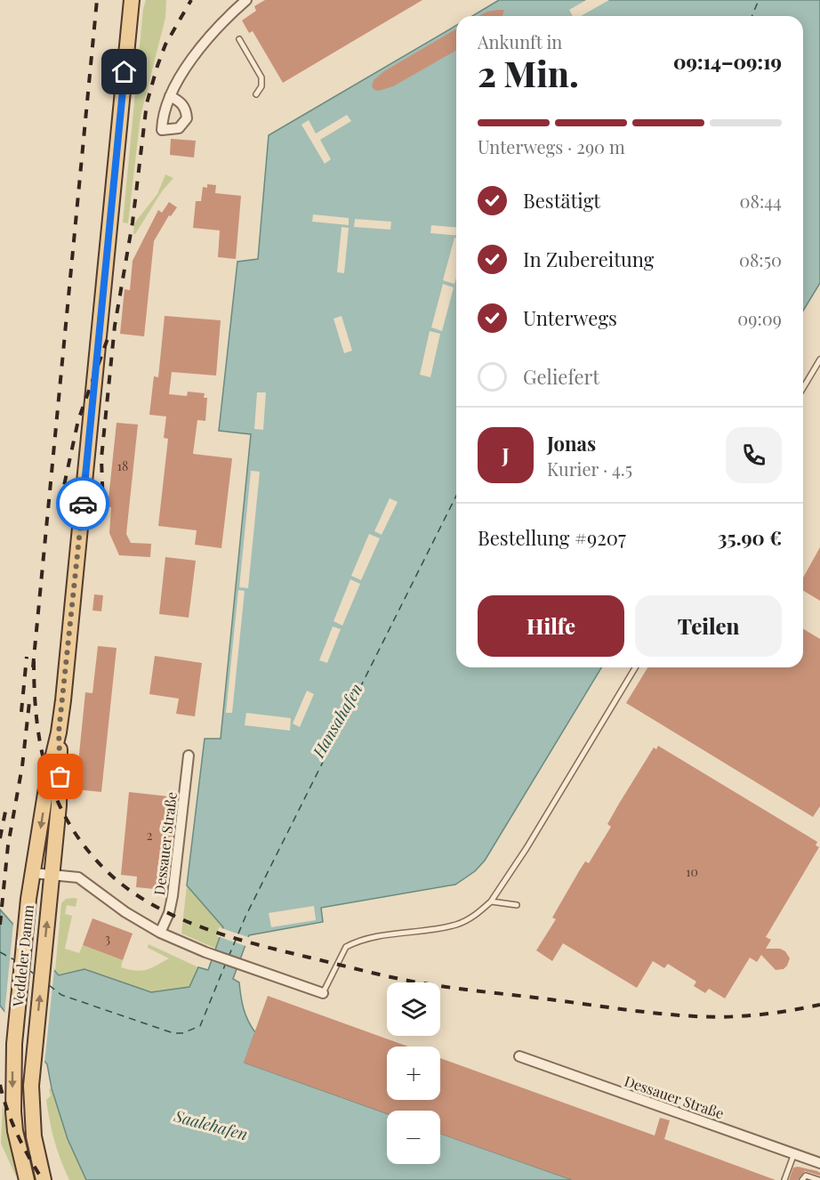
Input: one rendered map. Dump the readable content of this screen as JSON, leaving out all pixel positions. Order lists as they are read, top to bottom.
{
  "streets": {
    "main road": ["Veddeler Damm"],
    "street": ["Dessauer Straße"]
  },
  "water": ["Hansahafen", "Saalehafen"],
  "house_numbers": [
    "18",
    "2",
    "10",
    "3"
  ],
  "page": {
    "heading": ["2 Min.", "Ankunft in", "09:14–09:19"],
    "panel": [
      "Jonas",
      "Kurier · 4.5",
      "Bestellung #9207",
      "35.90 €"
    ],
    "bar": "Unterwegs · 290 m",
    "list": [
      ["Bestätigt", "08:44"],
      ["In Zubereitung", "08:50"],
      ["Unterwegs", "09:09"],
      "Geliefert"
    ],
    "round": "J",
    "buttons": ["Hilfe", "Teilen"],
    "map_buttons": ["+", "−"]
  }
}
